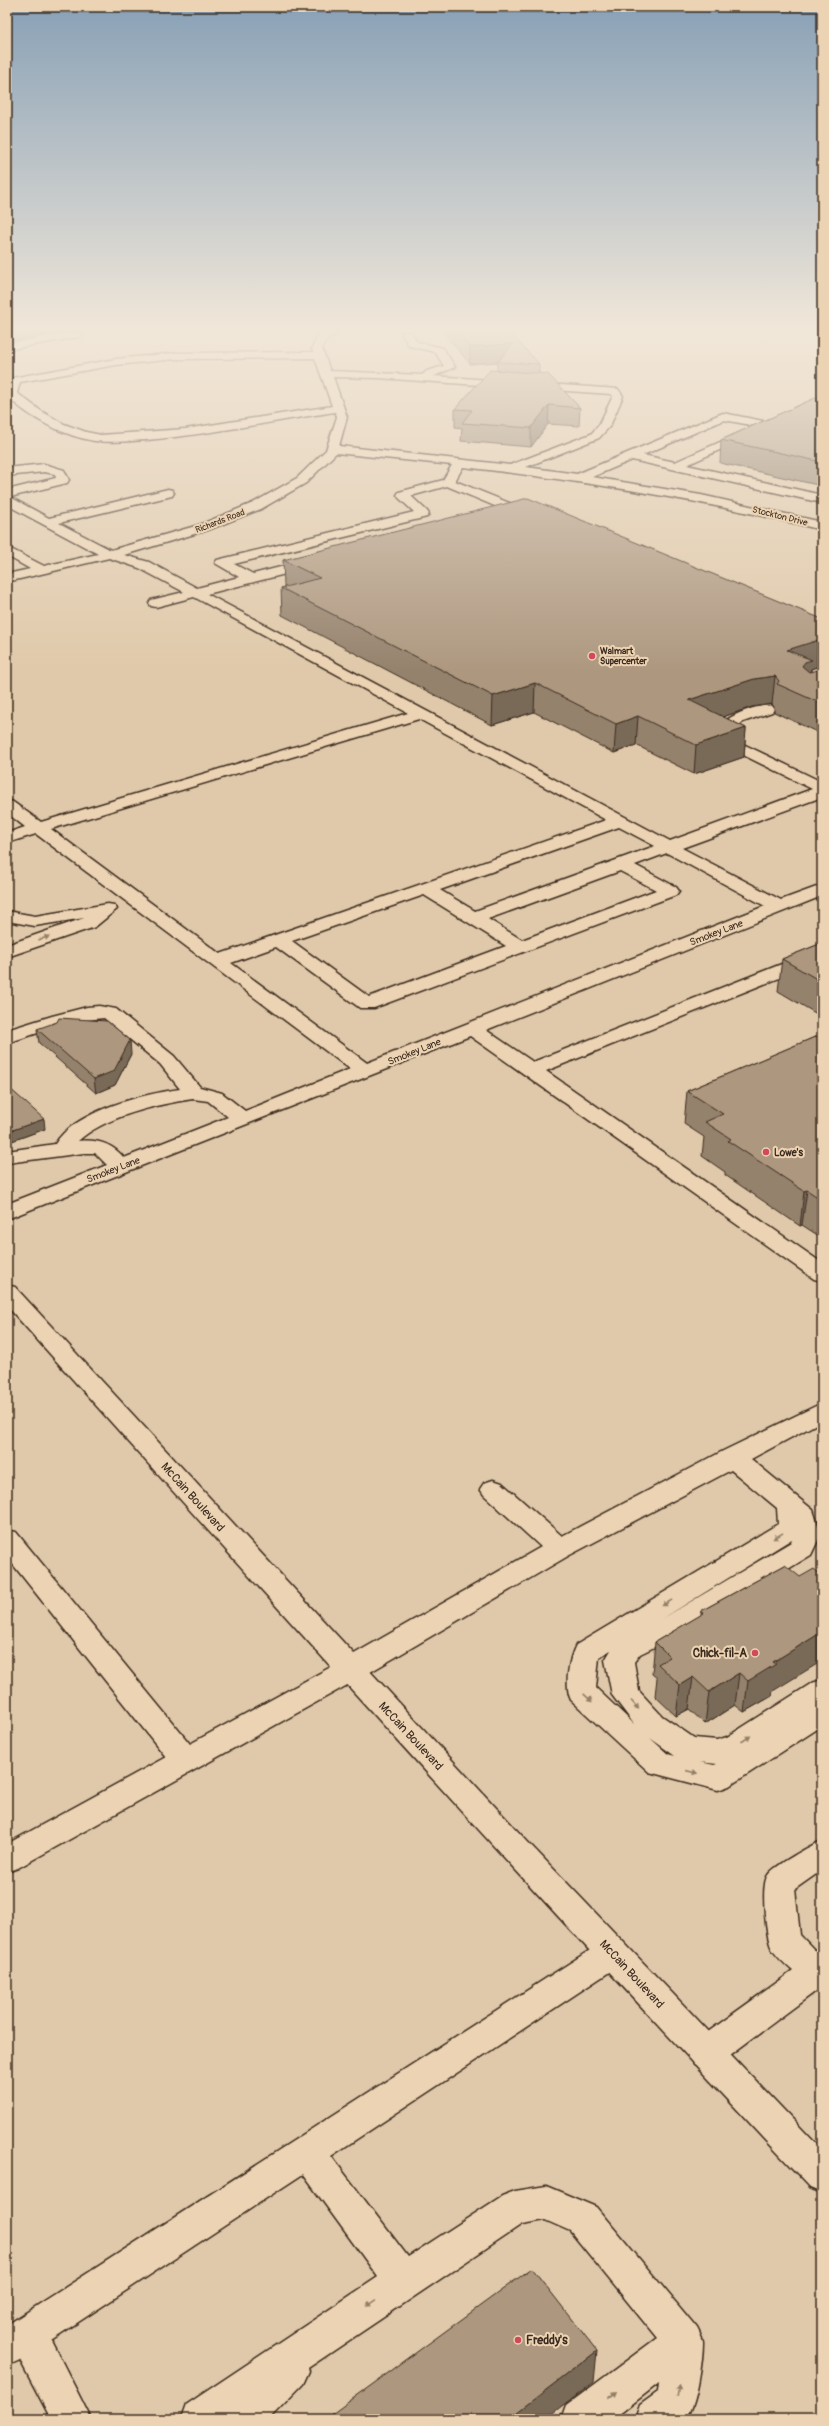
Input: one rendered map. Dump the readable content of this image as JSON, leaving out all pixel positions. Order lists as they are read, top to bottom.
{
  "streets": {
    "street": [
      "Stockton Drive",
      "Richards Road",
      "Smokey Lane",
      "McCain Boulevard"
    ]
  },
  "crossings": [
    ["Stockton Drive", "Richards Road"]
  ],
  "places": [
    "Walmart Supercenter",
    "Lowe's",
    "Chick-fil-A",
    "Freddy's"
  ]
}
